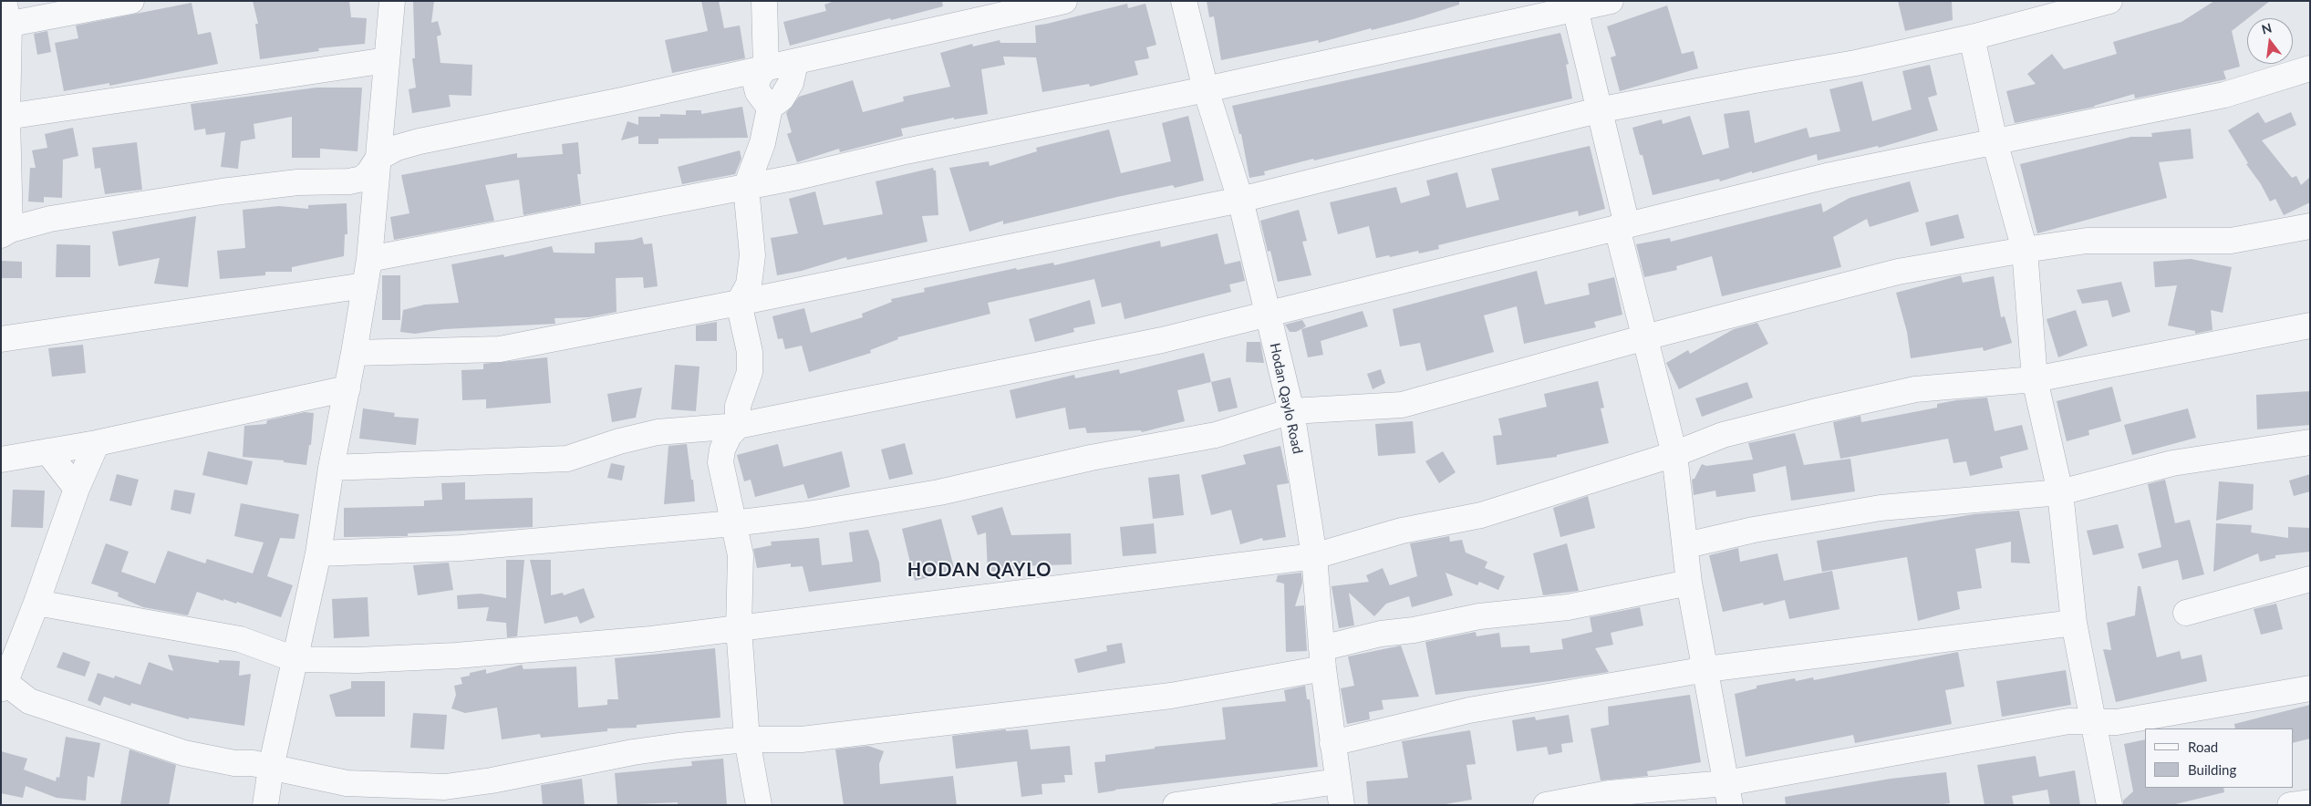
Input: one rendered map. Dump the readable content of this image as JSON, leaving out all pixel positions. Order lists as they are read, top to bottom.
{
  "streets": {
    "street": ["Hodan Qaylo Road"]
  },
  "districts": ["HODAN QAYLO"],
  "legend": ["Road", "Building"],
  "north": "top"
}
